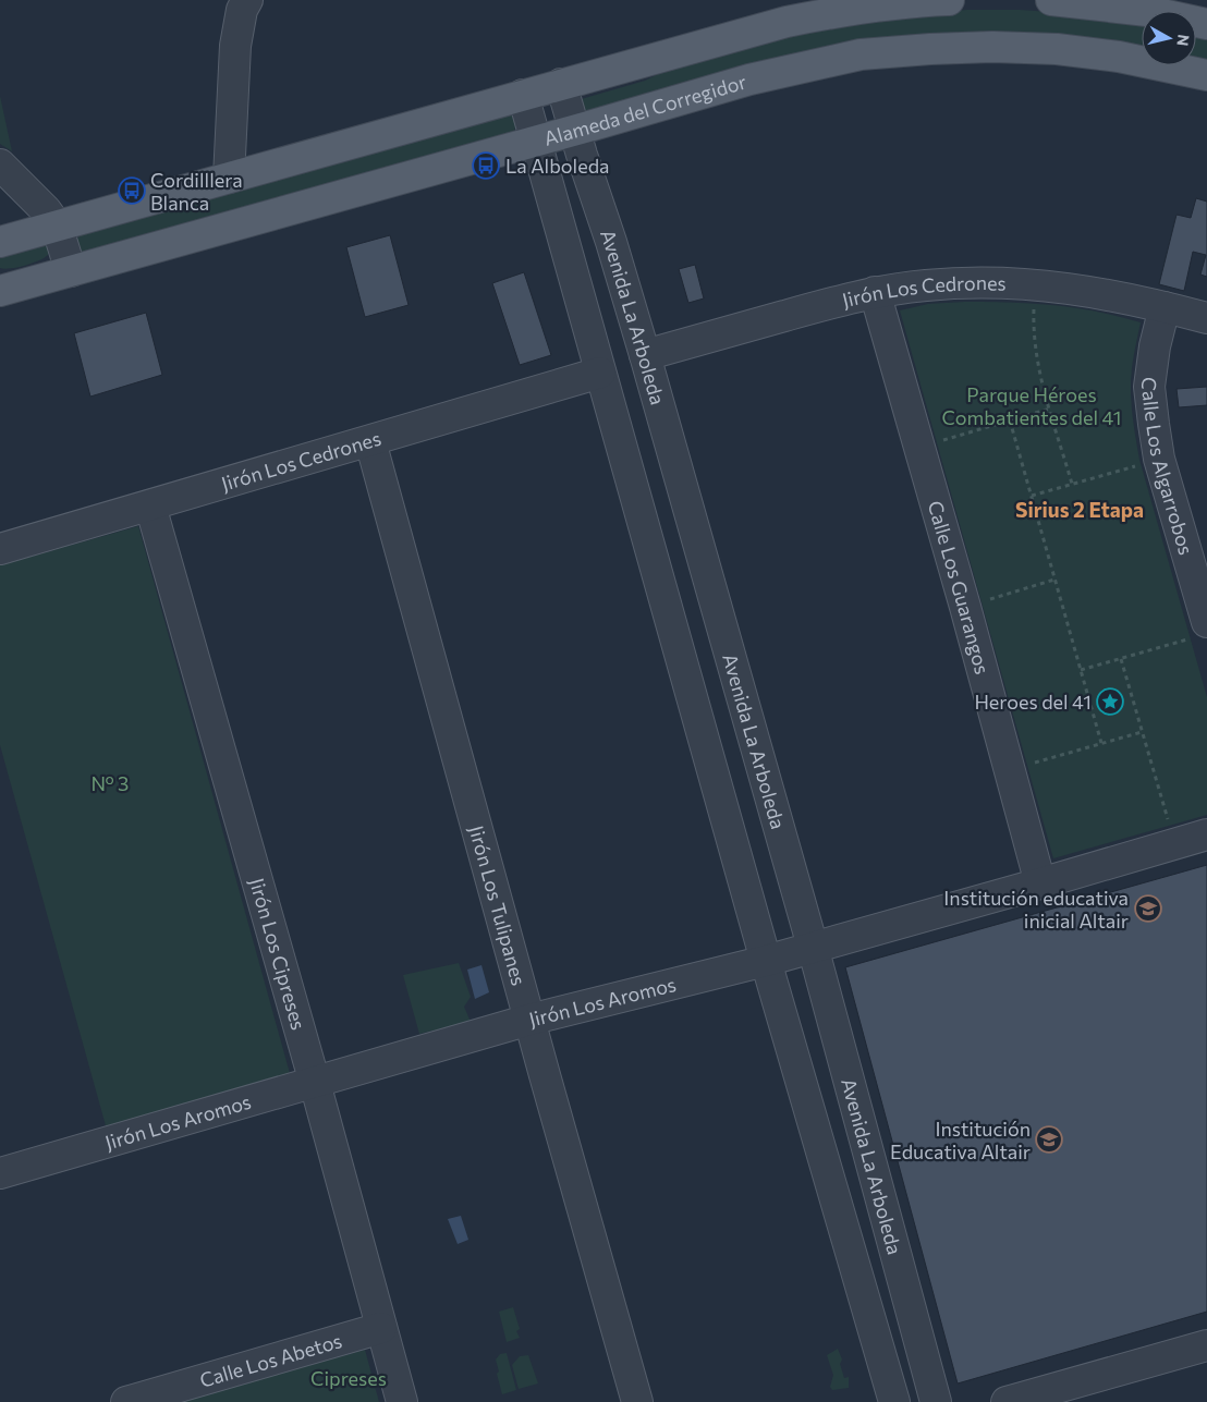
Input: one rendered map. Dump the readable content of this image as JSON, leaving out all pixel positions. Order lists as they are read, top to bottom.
{
  "streets": {
    "main road": ["Alameda del Corregidor"],
    "street": [
      "Jirón Los Cedrones",
      "Avenida La Arboleda",
      "Calle Los Algarrobos",
      "Calle Los Guarangos",
      "Jirón Los Tulipanes",
      "Jirón Los Cipreses",
      "Jirón Los Aromos",
      "Calle Los Abetos"
    ]
  },
  "crossings": [
    ["Alameda del Corregidor", "Avenida La Arboleda"],
    ["Jirón Los Cedrones", "Avenida La Arboleda"],
    ["Jirón Los Cedrones", "Calle Los Algarrobos"],
    ["Jirón Los Cedrones", "Calle Los Guarangos"],
    ["Jirón Los Cedrones", "Jirón Los Tulipanes"],
    ["Jirón Los Cedrones", "Jirón Los Cipreses"],
    ["Avenida La Arboleda", "Jirón Los Aromos"],
    ["Calle Los Guarangos", "Jirón Los Aromos"],
    ["Jirón Los Tulipanes", "Jirón Los Aromos"],
    ["Jirón Los Cipreses", "Jirón Los Aromos"],
    ["Jirón Los Cipreses", "Calle Los Abetos"]
  ],
  "districts": ["Sirius 2 Etapa"],
  "parks": ["Parque Héroes Combatientes del 41", "Nº 3", "Cipreses"],
  "places": {
    "bus stop": ["La Alboleda", "Cordilllera Blanca"],
    "place": ["Heroes del 41"],
    "school or university": ["Institución educativa inicial Altair", "Institución Educativa Altair"]
  },
  "north": "right"
}
